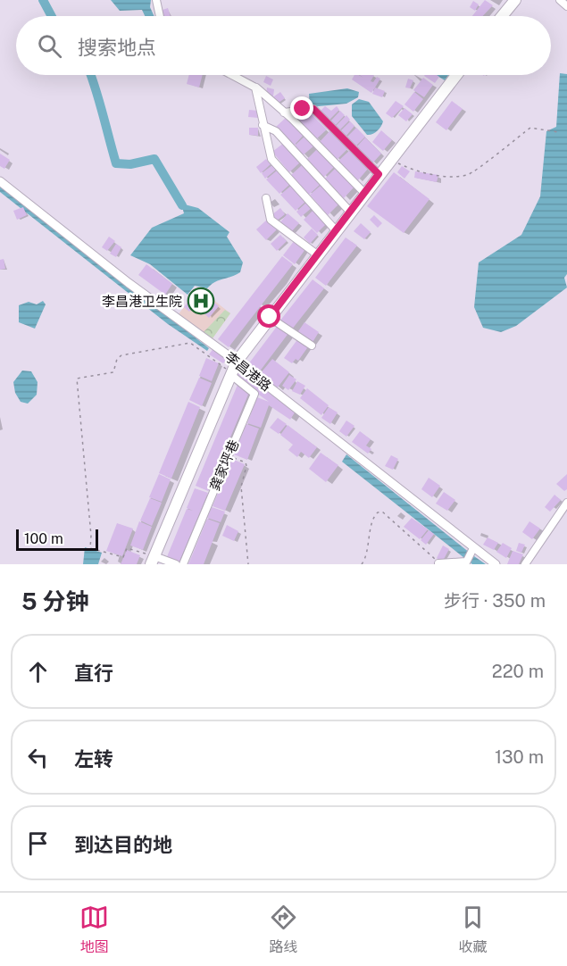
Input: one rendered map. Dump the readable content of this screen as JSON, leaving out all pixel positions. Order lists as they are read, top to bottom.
{
  "streets": {
    "street": ["李昌港路", "龚家坪巷"]
  },
  "places": {
    "hospital": ["李昌港卫生院"]
  },
  "scale_bar": "100 m",
  "page": {
    "search": "搜索地点",
    "scale": "100 m",
    "heading": ["5 分钟", "步行 · 350 m"],
    "list": [
      ["直行", "220 m"],
      ["左转", "130 m"],
      "到达目的地"
    ],
    "nav": ["地图", "路线", "收藏"]
  }
}
